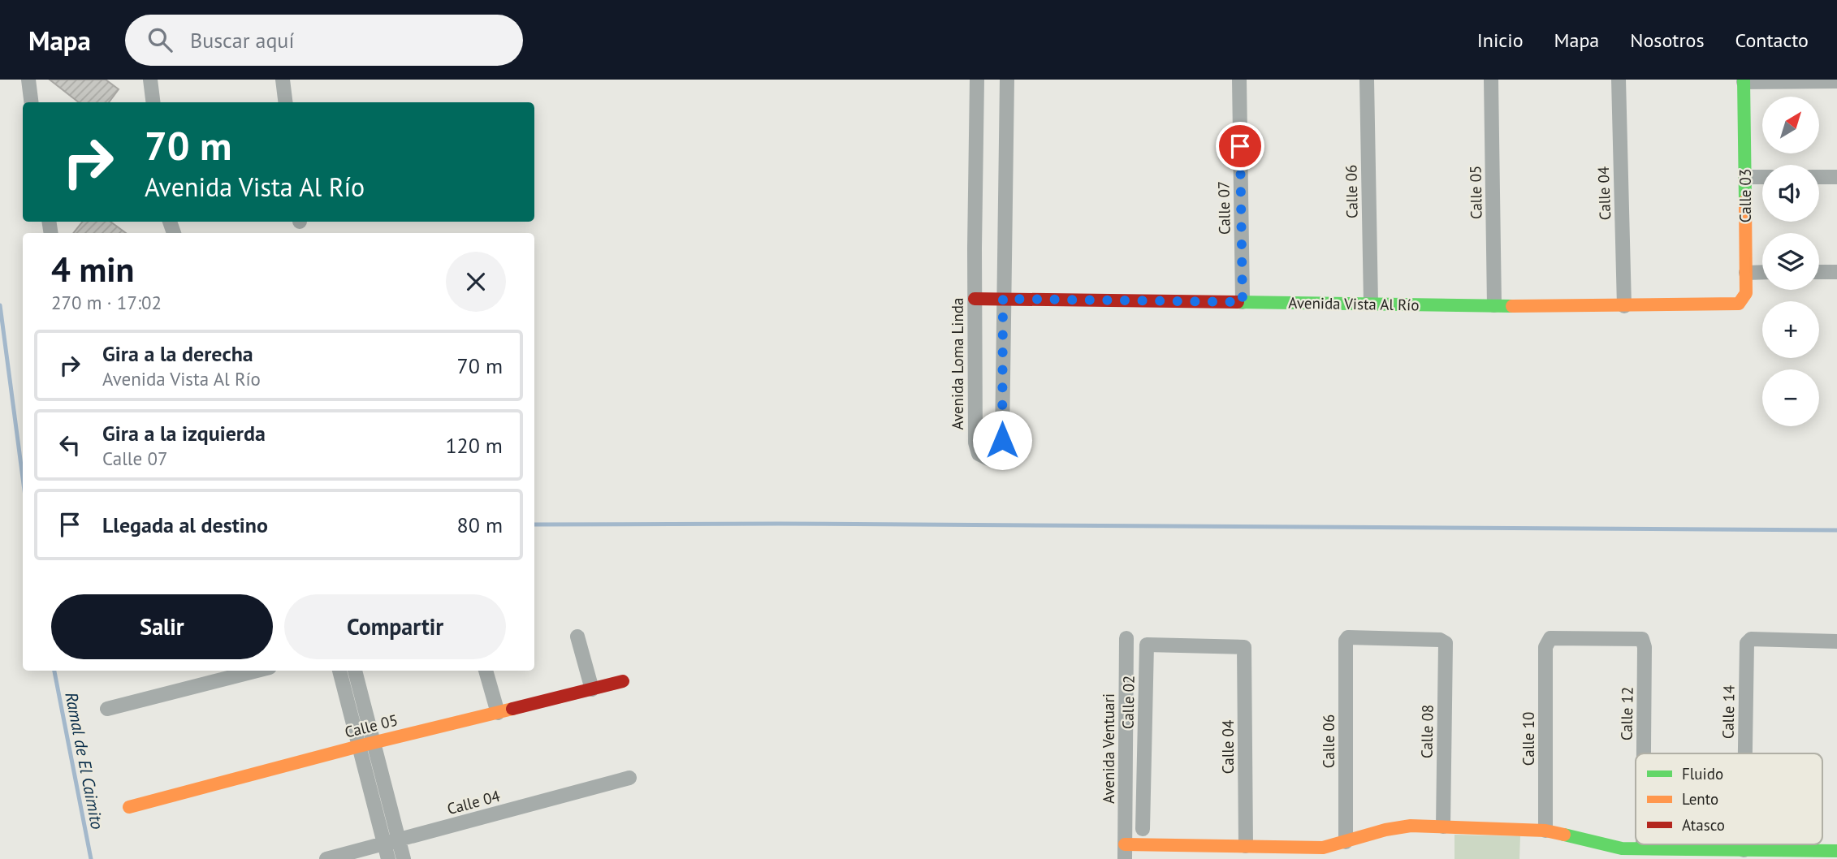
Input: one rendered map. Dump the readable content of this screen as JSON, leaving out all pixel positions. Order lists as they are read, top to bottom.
{
  "streets": {
    "street": [
      "Calle 06",
      "Calle 05",
      "Calle 04",
      "Calle 03",
      "Calle 07",
      "Avenida Vista Al Río",
      "Avenida Loma Linda",
      "Calle 02",
      "Calle 14",
      "Calle 12",
      "Calle 08",
      "Calle 10",
      "Avenida Ventuari"
    ]
  },
  "crossings": [
    ["Calle 06", "Avenida Vista Al Río"],
    ["Calle 06", "Calle 08"],
    ["Calle 05", "Avenida Vista Al Río"],
    ["Calle 04", "Avenida Vista Al Río"],
    ["Calle 04", "Calle 02"],
    ["Calle 03", "Avenida Vista Al Río"],
    ["Calle 07", "Avenida Vista Al Río"],
    ["Avenida Vista Al Río", "Avenida Loma Linda"],
    ["Calle 12", "Calle 10"]
  ],
  "water": ["Ramal de El Caimito"],
  "legend": ["Fluido", "Lento", "Atasco"],
  "north": "top right",
  "page": {
    "header": "Mapa",
    "search": "Buscar aquí",
    "nav": [
      "Inicio",
      "Mapa",
      "Nosotros",
      "Contacto"
    ],
    "map_buttons": ["+", "−"],
    "turn": ["70 m", "Avenida Vista Al Río"],
    "heading": ["4 min", "270 m · 17:02"],
    "list": [
      {
        "name": "Gira a la derecha",
        "note": "Avenida Vista Al Río",
        "value": "70 m"
      },
      {
        "name": "Gira a la izquierda",
        "note": "Calle 07",
        "value": "120 m"
      },
      {
        "name": "Llegada al destino",
        "value": "80 m"
      }
    ],
    "buttons": ["Salir", "Compartir"]
  }
}
